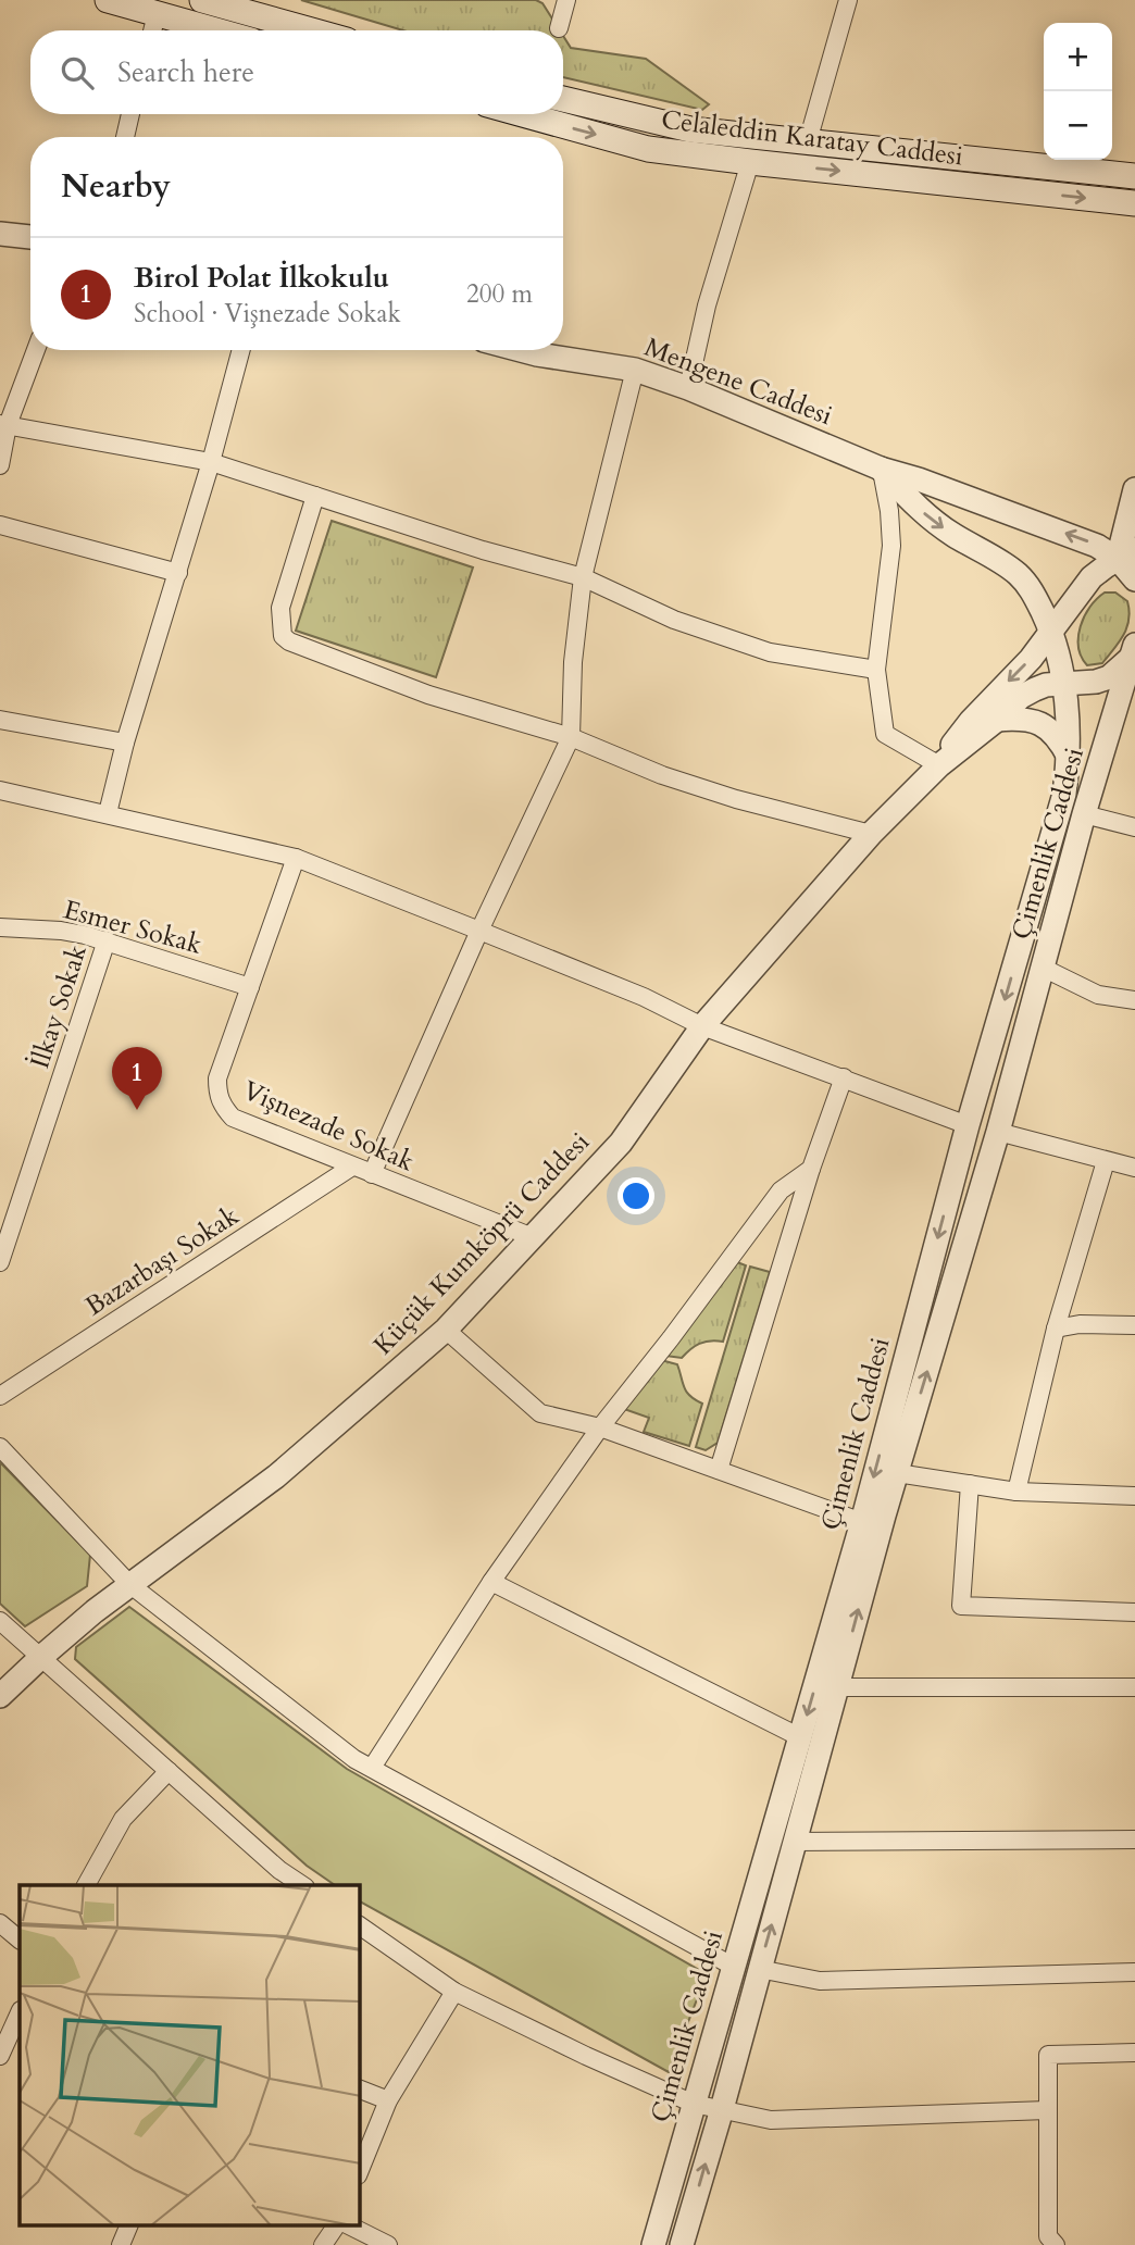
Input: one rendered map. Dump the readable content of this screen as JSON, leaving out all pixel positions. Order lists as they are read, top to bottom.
{
  "streets": {
    "main road": ["Celaleddin Karatay Caddesi"],
    "street": [
      "Mengene Caddesi",
      "Çimenlik Caddesi",
      "Esmer Sokak",
      "İlkay Sokak",
      "Vişnezade Sokak",
      "Küçük Kumköprü Caddesi",
      "Bazarbaşı Sokak"
    ]
  },
  "crossings": [
    ["Mengene Caddesi", "Çimenlik Caddesi"],
    ["Mengene Caddesi", "Küçük Kumköprü Caddesi"],
    ["Çimenlik Caddesi", "Küçük Kumköprü Caddesi"],
    ["Esmer Sokak", "İlkay Sokak"],
    ["Esmer Sokak", "Vişnezade Sokak"],
    ["Vişnezade Sokak", "Küçük Kumköprü Caddesi"],
    ["Vişnezade Sokak", "Bazarbaşı Sokak"]
  ],
  "page": {
    "map_buttons": ["+", "−"],
    "search": "Search here",
    "heading": "Nearby",
    "list": [
      {
        "mark": "1",
        "name": "Birol Polat İlkokulu",
        "note": "School · Vişnezade Sokak",
        "value": "200 m"
      }
    ],
    "pins": "1"
  }
}
